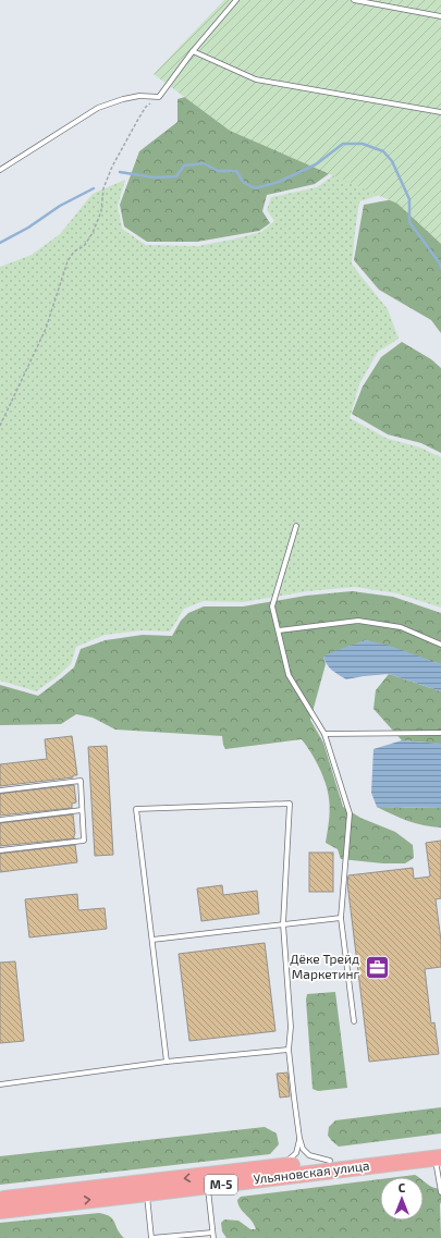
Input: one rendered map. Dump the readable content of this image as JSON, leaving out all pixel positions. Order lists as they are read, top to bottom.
{
  "streets": {
    "highway": ["Ульяновская улица", "М-5"]
  },
  "places": {
    "office": ["Дёке Трейд Маркетинг"]
  },
  "north": "top"
}
